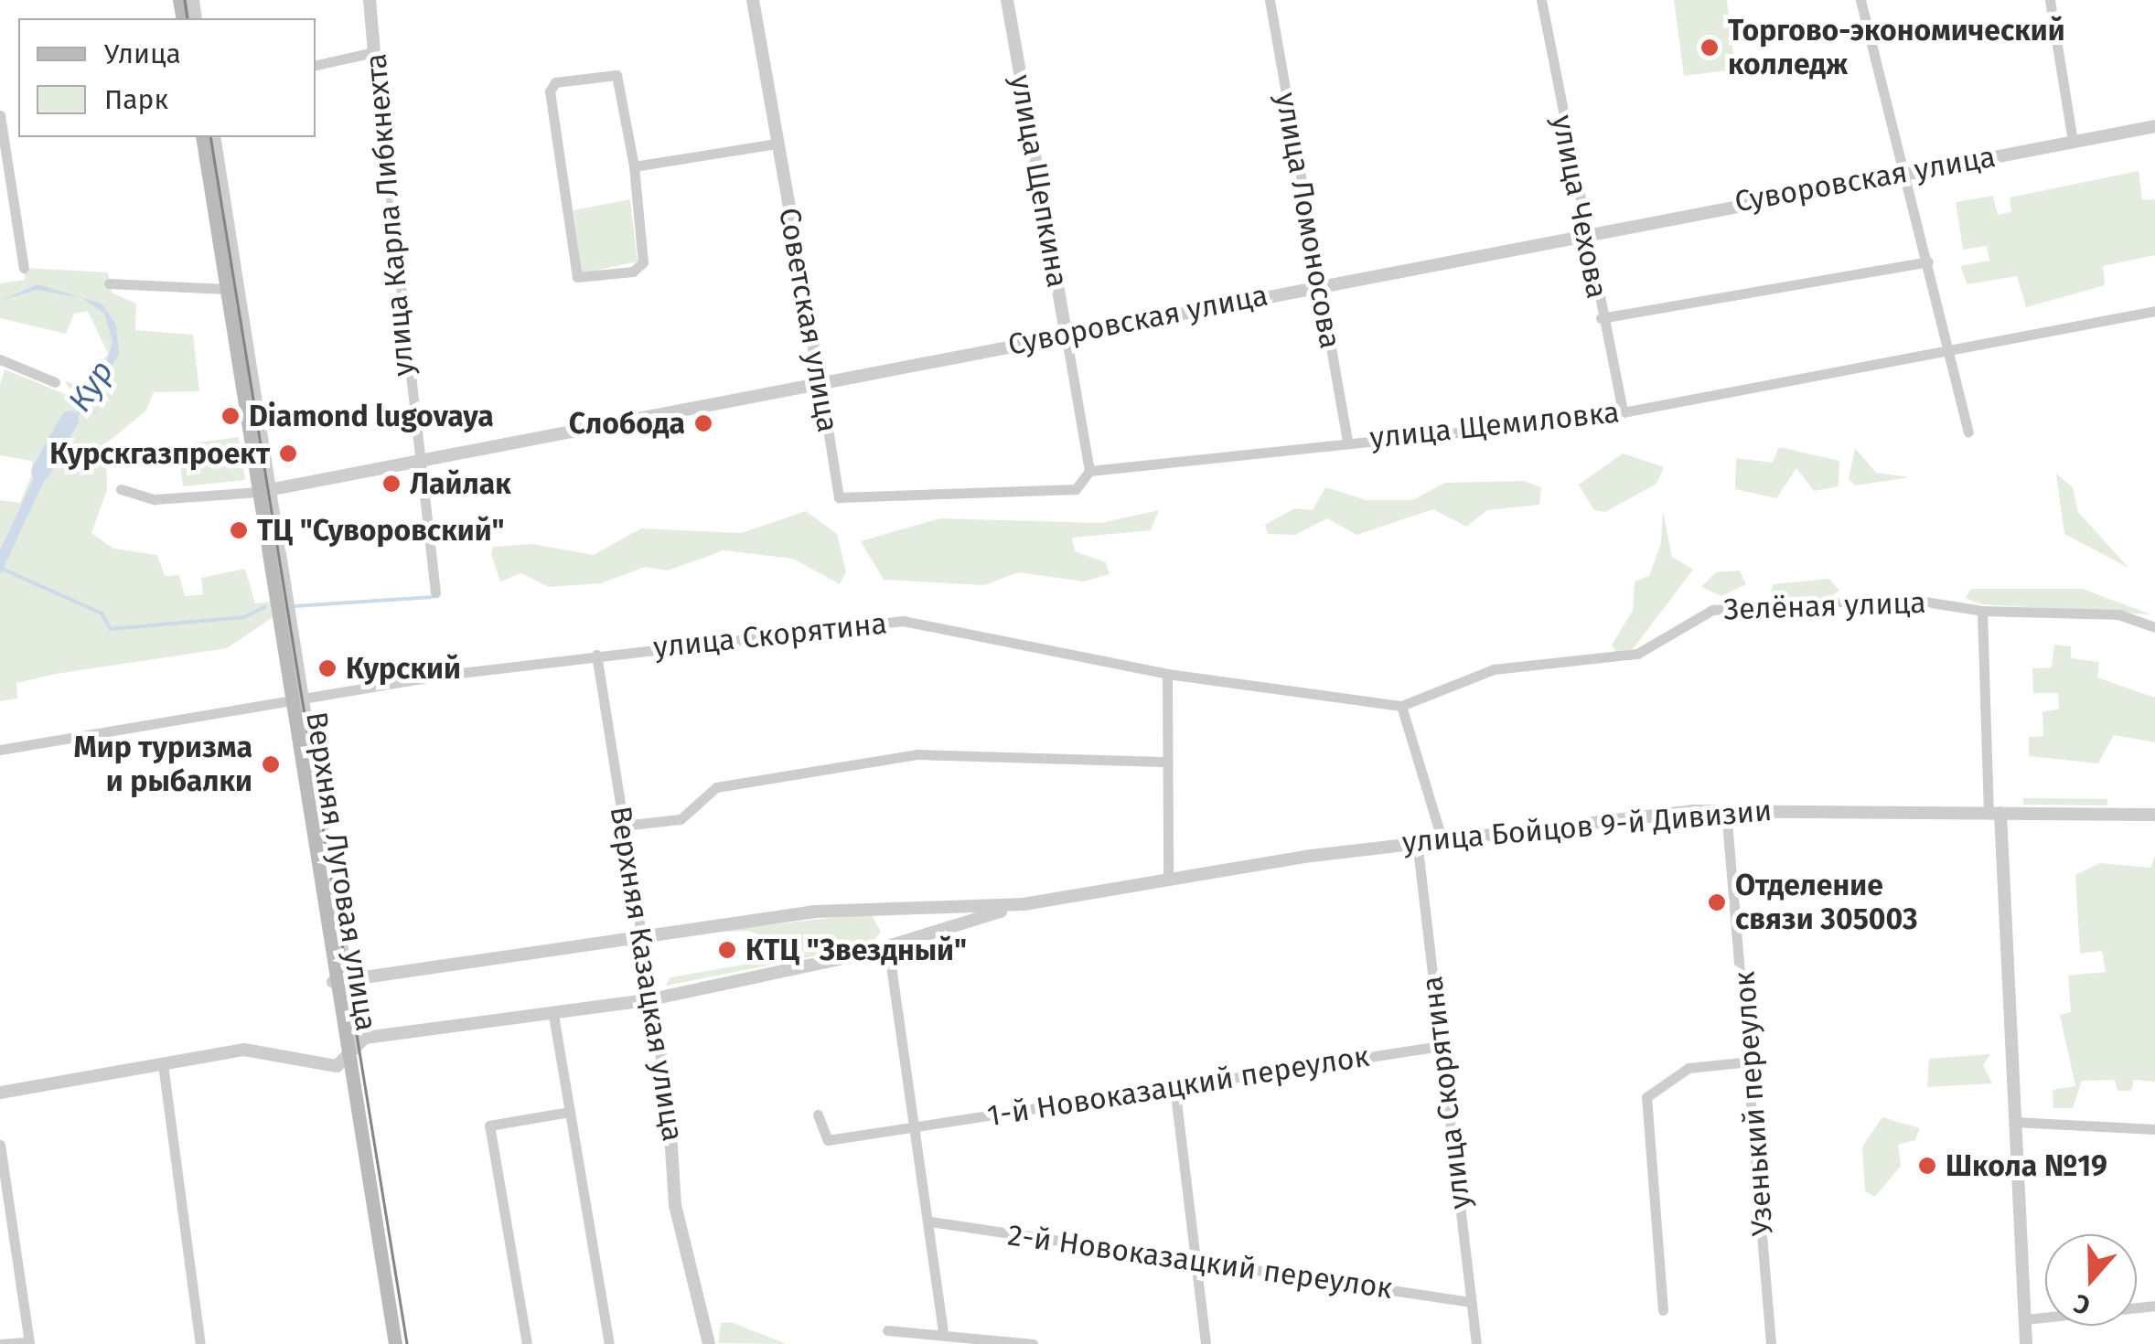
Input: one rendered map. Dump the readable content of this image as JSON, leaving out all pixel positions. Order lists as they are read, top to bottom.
{
  "streets": {
    "main road": ["Верхняя Луговая улица"],
    "street": [
      "Суворовская улица",
      "улица Щепкина",
      "улица Чехова",
      "улица Карла Либкнехта",
      "улица Ломоносова",
      "Советская улица",
      "улица Щемиловка",
      "Зелёная улица",
      "улица Скорятина",
      "улица Бойцов 9-й Дивизии",
      "Верхняя Казацкая улица",
      "1-й Новоказацкий переулок",
      "Узенький переулок",
      "2-й Новоказацкий переулок"
    ]
  },
  "crossings": [
    ["Суворовская улица", "улица Щепкина"],
    ["Суворовская улица", "улица Чехова"],
    ["Суворовская улица", "улица Карла Либкнехта"],
    ["Суворовская улица", "улица Ломоносова"],
    ["Суворовская улица", "Советская улица"],
    ["Суворовская улица", "Верхняя Луговая улица"],
    ["улица Щепкина", "улица Щемиловка"],
    ["улица Чехова", "улица Щемиловка"],
    ["улица Ломоносова", "улица Щемиловка"],
    ["Советская улица", "улица Щемиловка"],
    ["Зелёная улица", "улица Скорятина"],
    ["улица Скорятина", "улица Бойцов 9-й Дивизии"],
    ["улица Скорятина", "Верхняя Луговая улица"],
    ["улица Скорятина", "Верхняя Казацкая улица"],
    ["улица Скорятина", "1-й Новоказацкий переулок"],
    ["улица Скорятина", "2-й Новоказацкий переулок"],
    ["улица Бойцов 9-й Дивизии", "Верхняя Луговая улица"],
    ["улица Бойцов 9-й Дивизии", "Верхняя Казацкая улица"],
    ["улица Бойцов 9-й Дивизии", "Узенький переулок"]
  ],
  "water": ["Кур"],
  "places": [
    "Торгово-экономический колледж",
    "Diamond lugovaya",
    "Слобода",
    "Курскгазпроект",
    "Лайлак",
    "ТЦ \"Суворовский\"",
    "Курский",
    "Мир туризма и рыбалки",
    "Отделение связи 305003",
    "КТЦ \"Звездный\"",
    "Школа №19"
  ],
  "legend": ["Улица", "Парк"],
  "north": "bottom"
}
